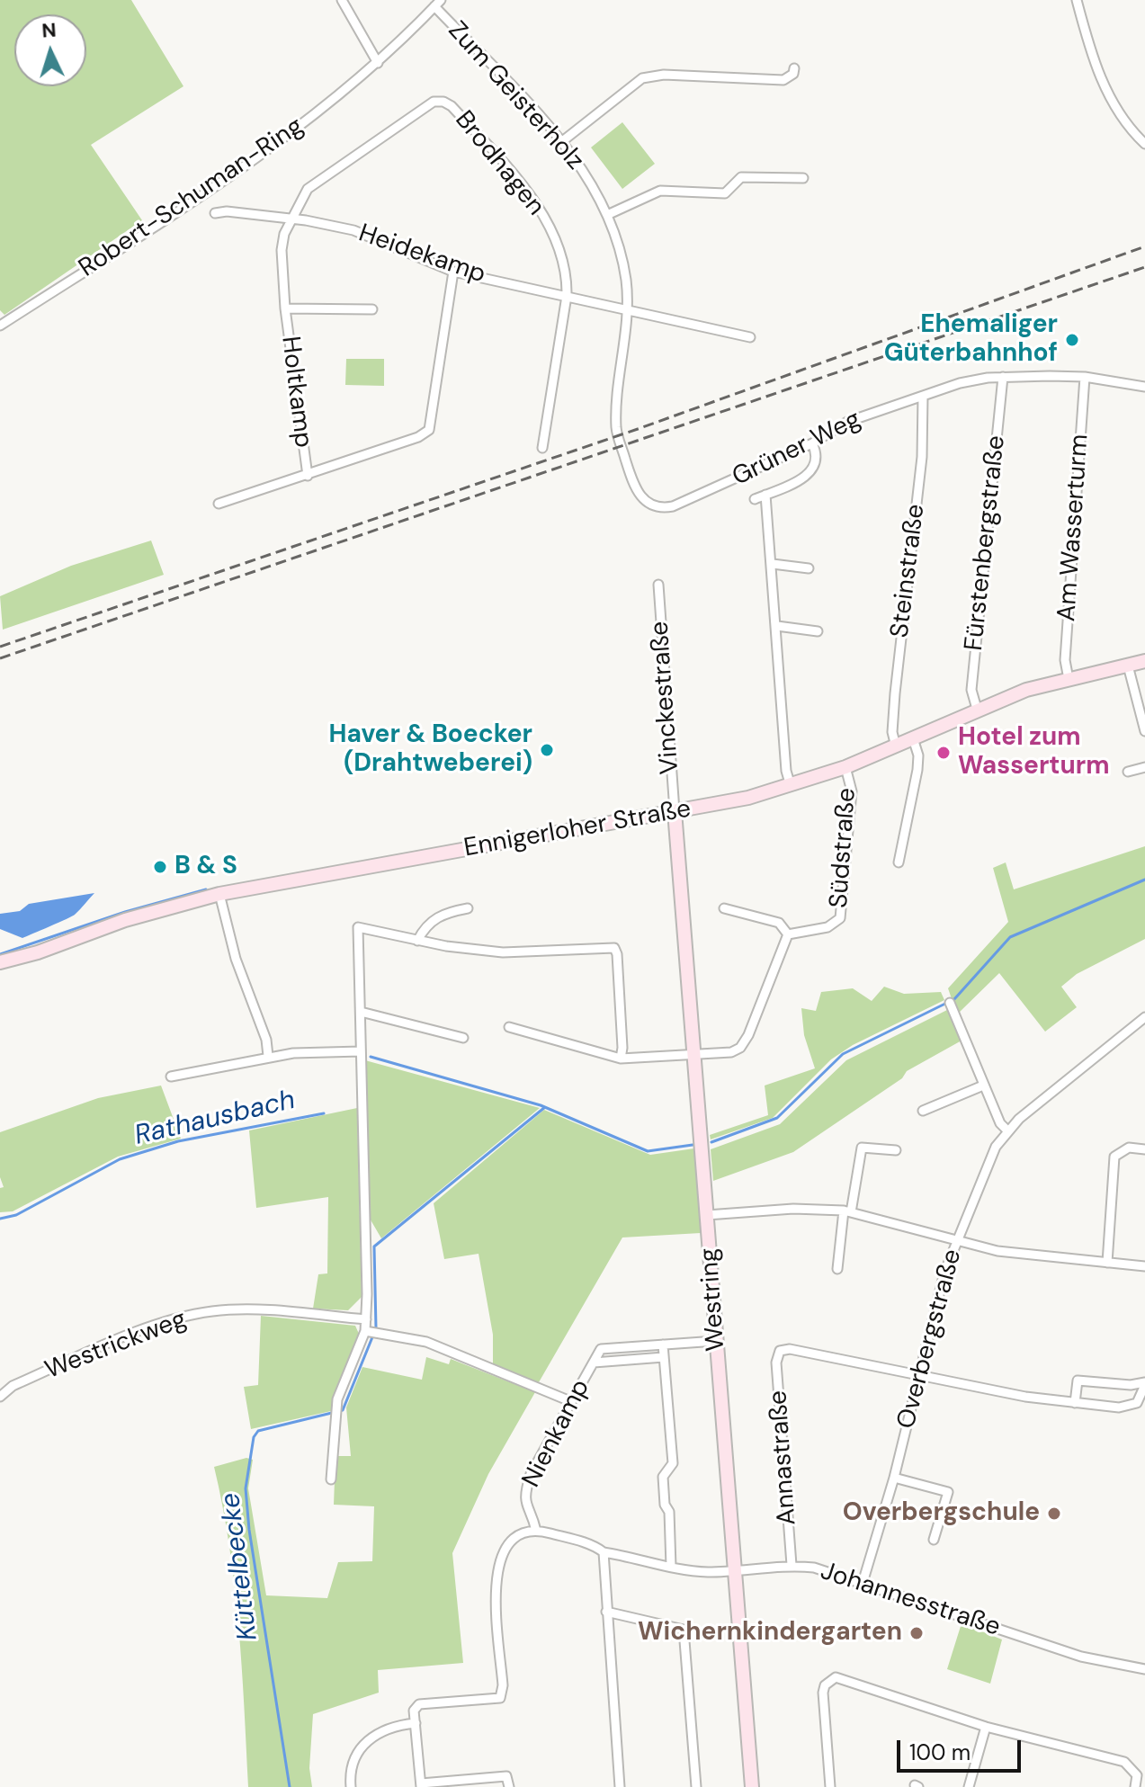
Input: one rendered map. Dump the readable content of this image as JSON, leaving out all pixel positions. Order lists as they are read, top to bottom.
{
  "streets": {
    "main road": ["Ennigerloher Straße", "Westring"],
    "street": [
      "Zum Geisterholz",
      "Brodhagen",
      "Robert-Schuman-Ring",
      "Heidekamp",
      "Holtkamp",
      "Grüner Weg",
      "Am Wasserturm",
      "Fürstenbergstraße",
      "Steinstraße",
      "Vinckestraße",
      "Südstraße",
      "Overbergstraße",
      "Westrickweg",
      "Nienkamp",
      "Annastraße",
      "Johannesstraße"
    ]
  },
  "crossings": [
    ["Zum Geisterholz", "Robert-Schuman-Ring"],
    ["Zum Geisterholz", "Heidekamp"],
    ["Zum Geisterholz", "Grüner Weg"],
    ["Brodhagen", "Heidekamp"],
    ["Brodhagen", "Holtkamp"],
    ["Heidekamp", "Holtkamp"],
    ["Heidekamp", "Grüner Weg"],
    ["Grüner Weg", "Am Wasserturm"],
    ["Grüner Weg", "Fürstenbergstraße"],
    ["Grüner Weg", "Steinstraße"],
    ["Am Wasserturm", "Ennigerloher Straße"],
    ["Fürstenbergstraße", "Ennigerloher Straße"],
    ["Steinstraße", "Ennigerloher Straße"],
    ["Vinckestraße", "Ennigerloher Straße"],
    ["Vinckestraße", "Westring"],
    ["Ennigerloher Straße", "Südstraße"],
    ["Ennigerloher Straße", "Westring"],
    ["Westring", "Nienkamp"],
    ["Westring", "Johannesstraße"],
    ["Overbergstraße", "Annastraße"],
    ["Overbergstraße", "Johannesstraße"],
    ["Nienkamp", "Johannesstraße"],
    ["Annastraße", "Johannesstraße"]
  ],
  "water": ["Rathausbach", "Küttelbecke"],
  "places": [
    "Ehemaliger Güterbahnhof",
    "Haver & Boecker (Drahtweberei)",
    "Hotel zum Wasserturm",
    "B & S",
    "Overbergschule",
    "Wichernkindergarten"
  ],
  "scale_bar": "100 m",
  "north": "top"
}
